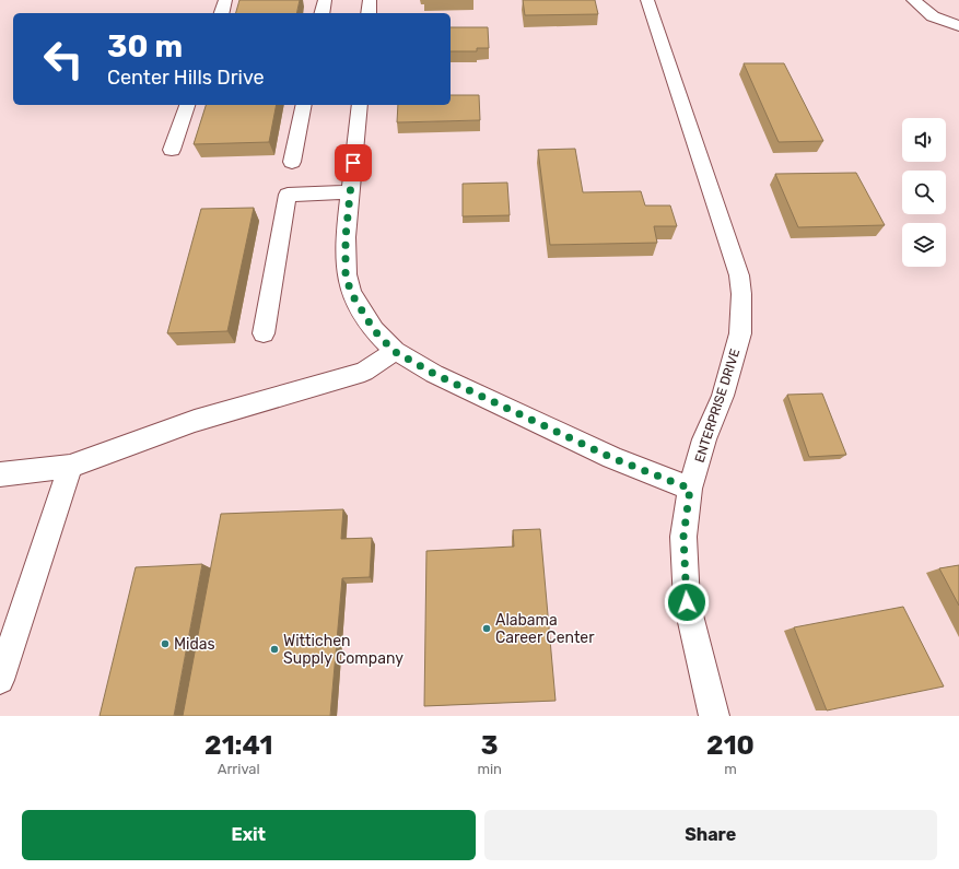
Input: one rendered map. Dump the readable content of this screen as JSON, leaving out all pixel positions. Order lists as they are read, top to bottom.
{
  "streets": {
    "street": ["ENTERPRISE DRIVE"]
  },
  "places": ["Alabama Career Center", "Midas", "Wittichen Supply Company"],
  "page": {
    "turn": ["30 m", "Center Hills Drive"],
    "eta": [
      "21:41",
      "Arrival",
      "3",
      "min",
      "210",
      "m"
    ],
    "buttons": ["Exit", "Share"]
  }
}
